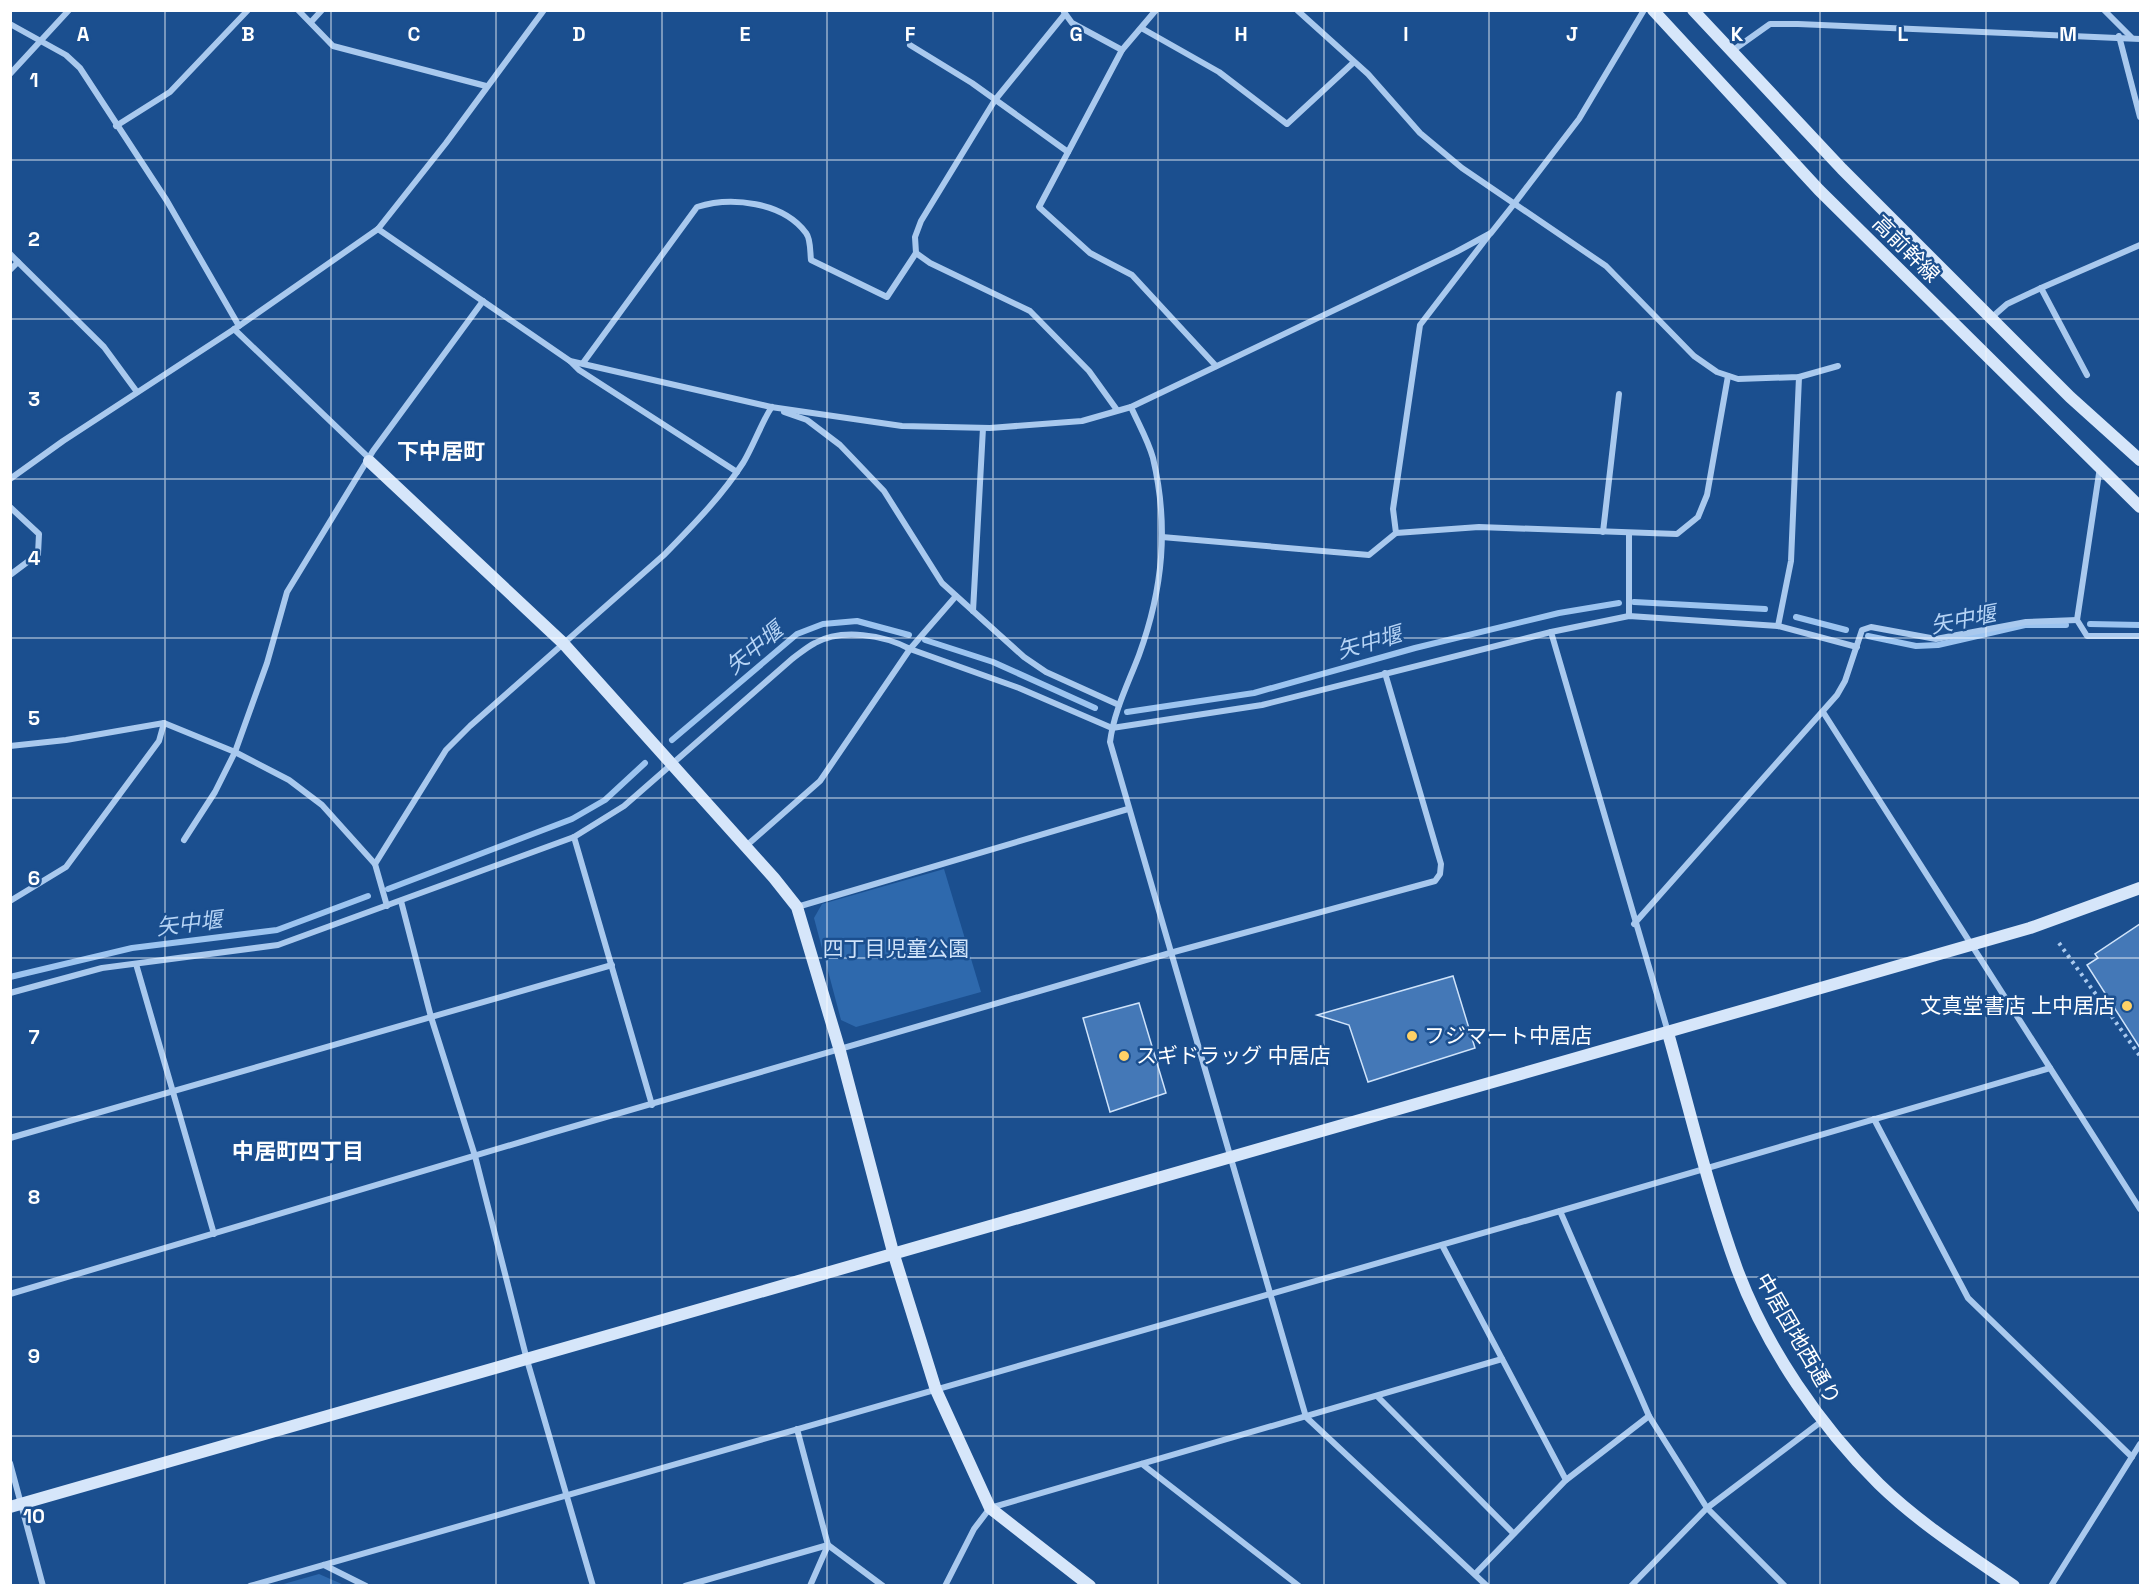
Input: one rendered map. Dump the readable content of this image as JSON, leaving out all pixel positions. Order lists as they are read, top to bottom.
{
  "streets": {
    "street": ["高前幹線", "中居団地西通り"]
  },
  "districts": ["下中居町", "中居町四丁目"],
  "water": ["矢中堰"],
  "parks": ["四丁目児童公園"],
  "places": ["文真堂書店 上中居店", "フジマート中居店", "スギドラッグ 中居店"],
  "grid": {
    "columns": [
      "A",
      "B",
      "C",
      "D",
      "E",
      "F",
      "G",
      "H",
      "I",
      "J",
      "K",
      "L",
      "M"
    ],
    "rows": [
      "1",
      "2",
      "3",
      "4",
      "5",
      "6",
      "7",
      "8",
      "9",
      "10"
    ]
  }
}
